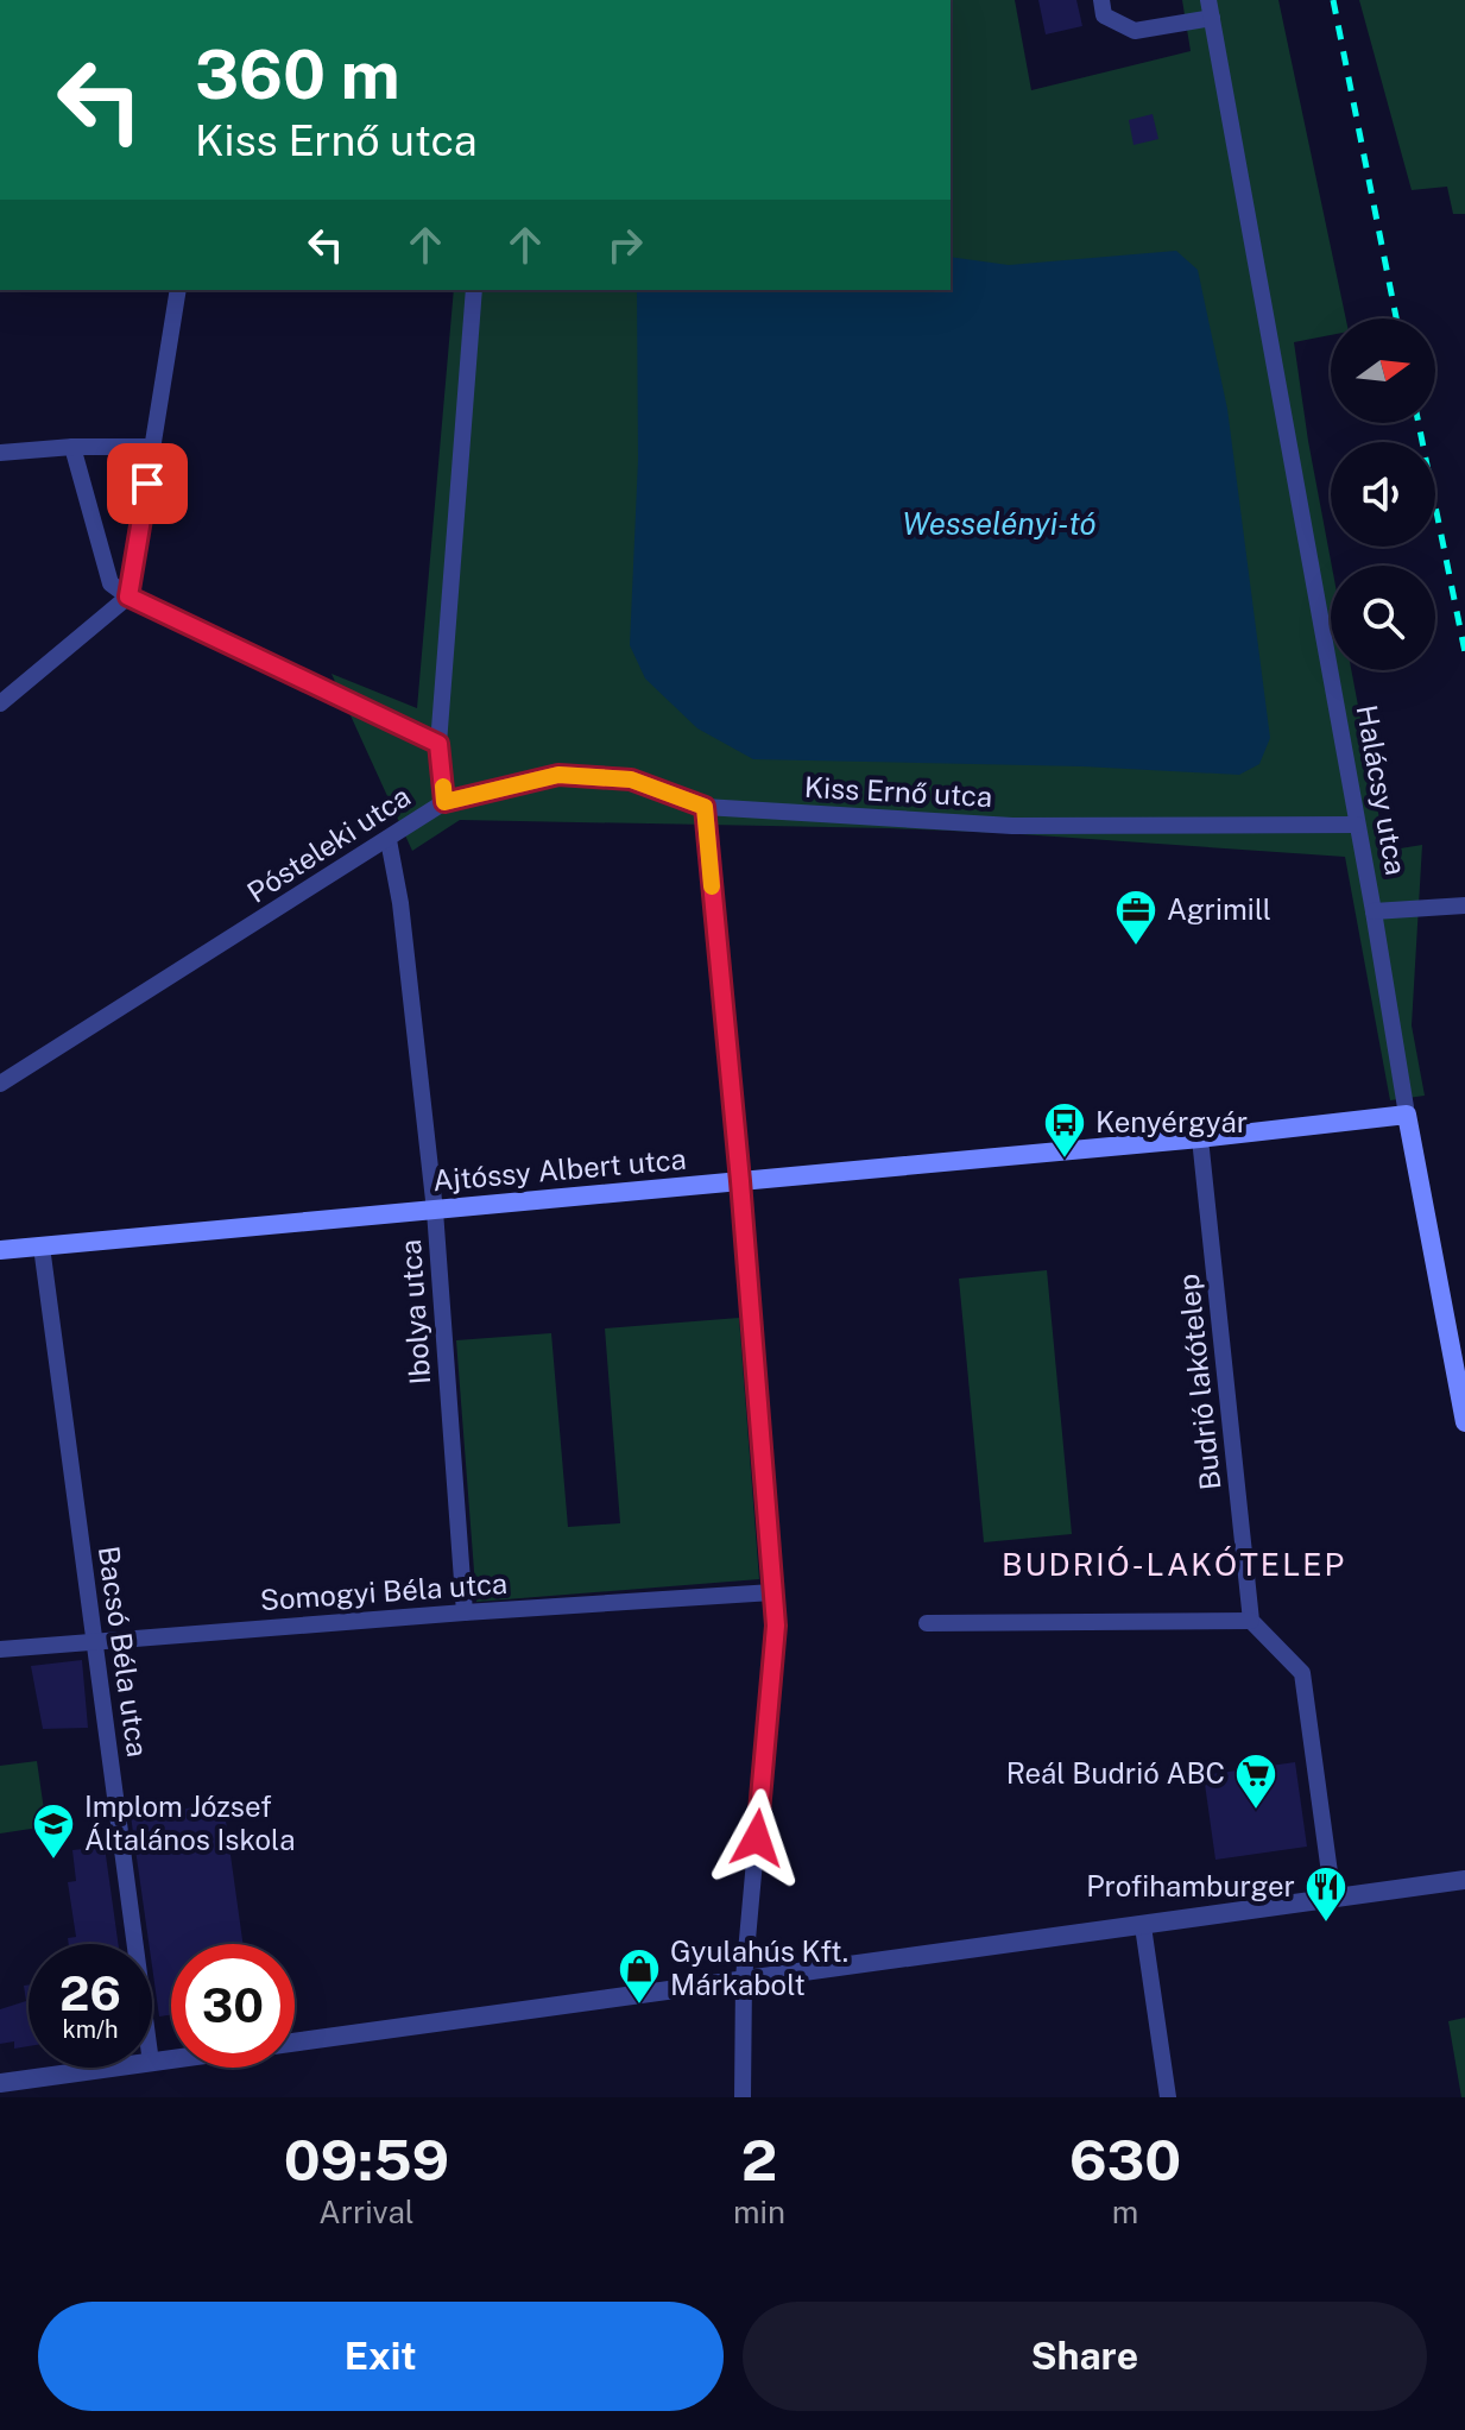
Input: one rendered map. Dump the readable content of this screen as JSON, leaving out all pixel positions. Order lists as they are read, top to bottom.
{
  "streets": {
    "main road": ["Halácsy utca", "Ajtóssy Albert utca"],
    "street": [
      "Kiss Ernő utca",
      "Pósteleki utca",
      "Ibolya utca",
      "Budrió lakótelep",
      "Somogyi Béla utca",
      "Bacsó Béla utca"
    ]
  },
  "crossings": [
    ["Halácsy utca", "Kiss Ernő utca"],
    ["Halácsy utca", "Ajtóssy Albert utca"],
    ["Kiss Ernő utca", "Pósteleki utca"],
    ["Pósteleki utca", "Ibolya utca"],
    ["Ajtóssy Albert utca", "Ibolya utca"],
    ["Ajtóssy Albert utca", "Budrió lakótelep"],
    ["Ajtóssy Albert utca", "Bacsó Béla utca"],
    ["Ibolya utca", "Somogyi Béla utca"],
    ["Somogyi Béla utca", "Bacsó Béla utca"]
  ],
  "districts": ["BUDRIÓ-LAKÓTELEP"],
  "water": ["Wesselényi-tó"],
  "places": {
    "office": ["Agrimill"],
    "bus stop": ["Kenyérgyár"],
    "supermarket": ["Reál Budrió ABC"],
    "school or university": ["Implom József Általános Iskola"],
    "restaurant": ["Profihamburger"],
    "shop": ["Gyulahús Kft. Márkabolt"]
  },
  "north": "right",
  "page": {
    "turn": ["360 m", "Kiss Ernő utca"],
    "speed": "26 km/h",
    "limit": "30",
    "eta": [
      "09:59",
      "Arrival",
      "2",
      "min",
      "630",
      "m"
    ],
    "buttons": ["Exit", "Share"]
  }
}
